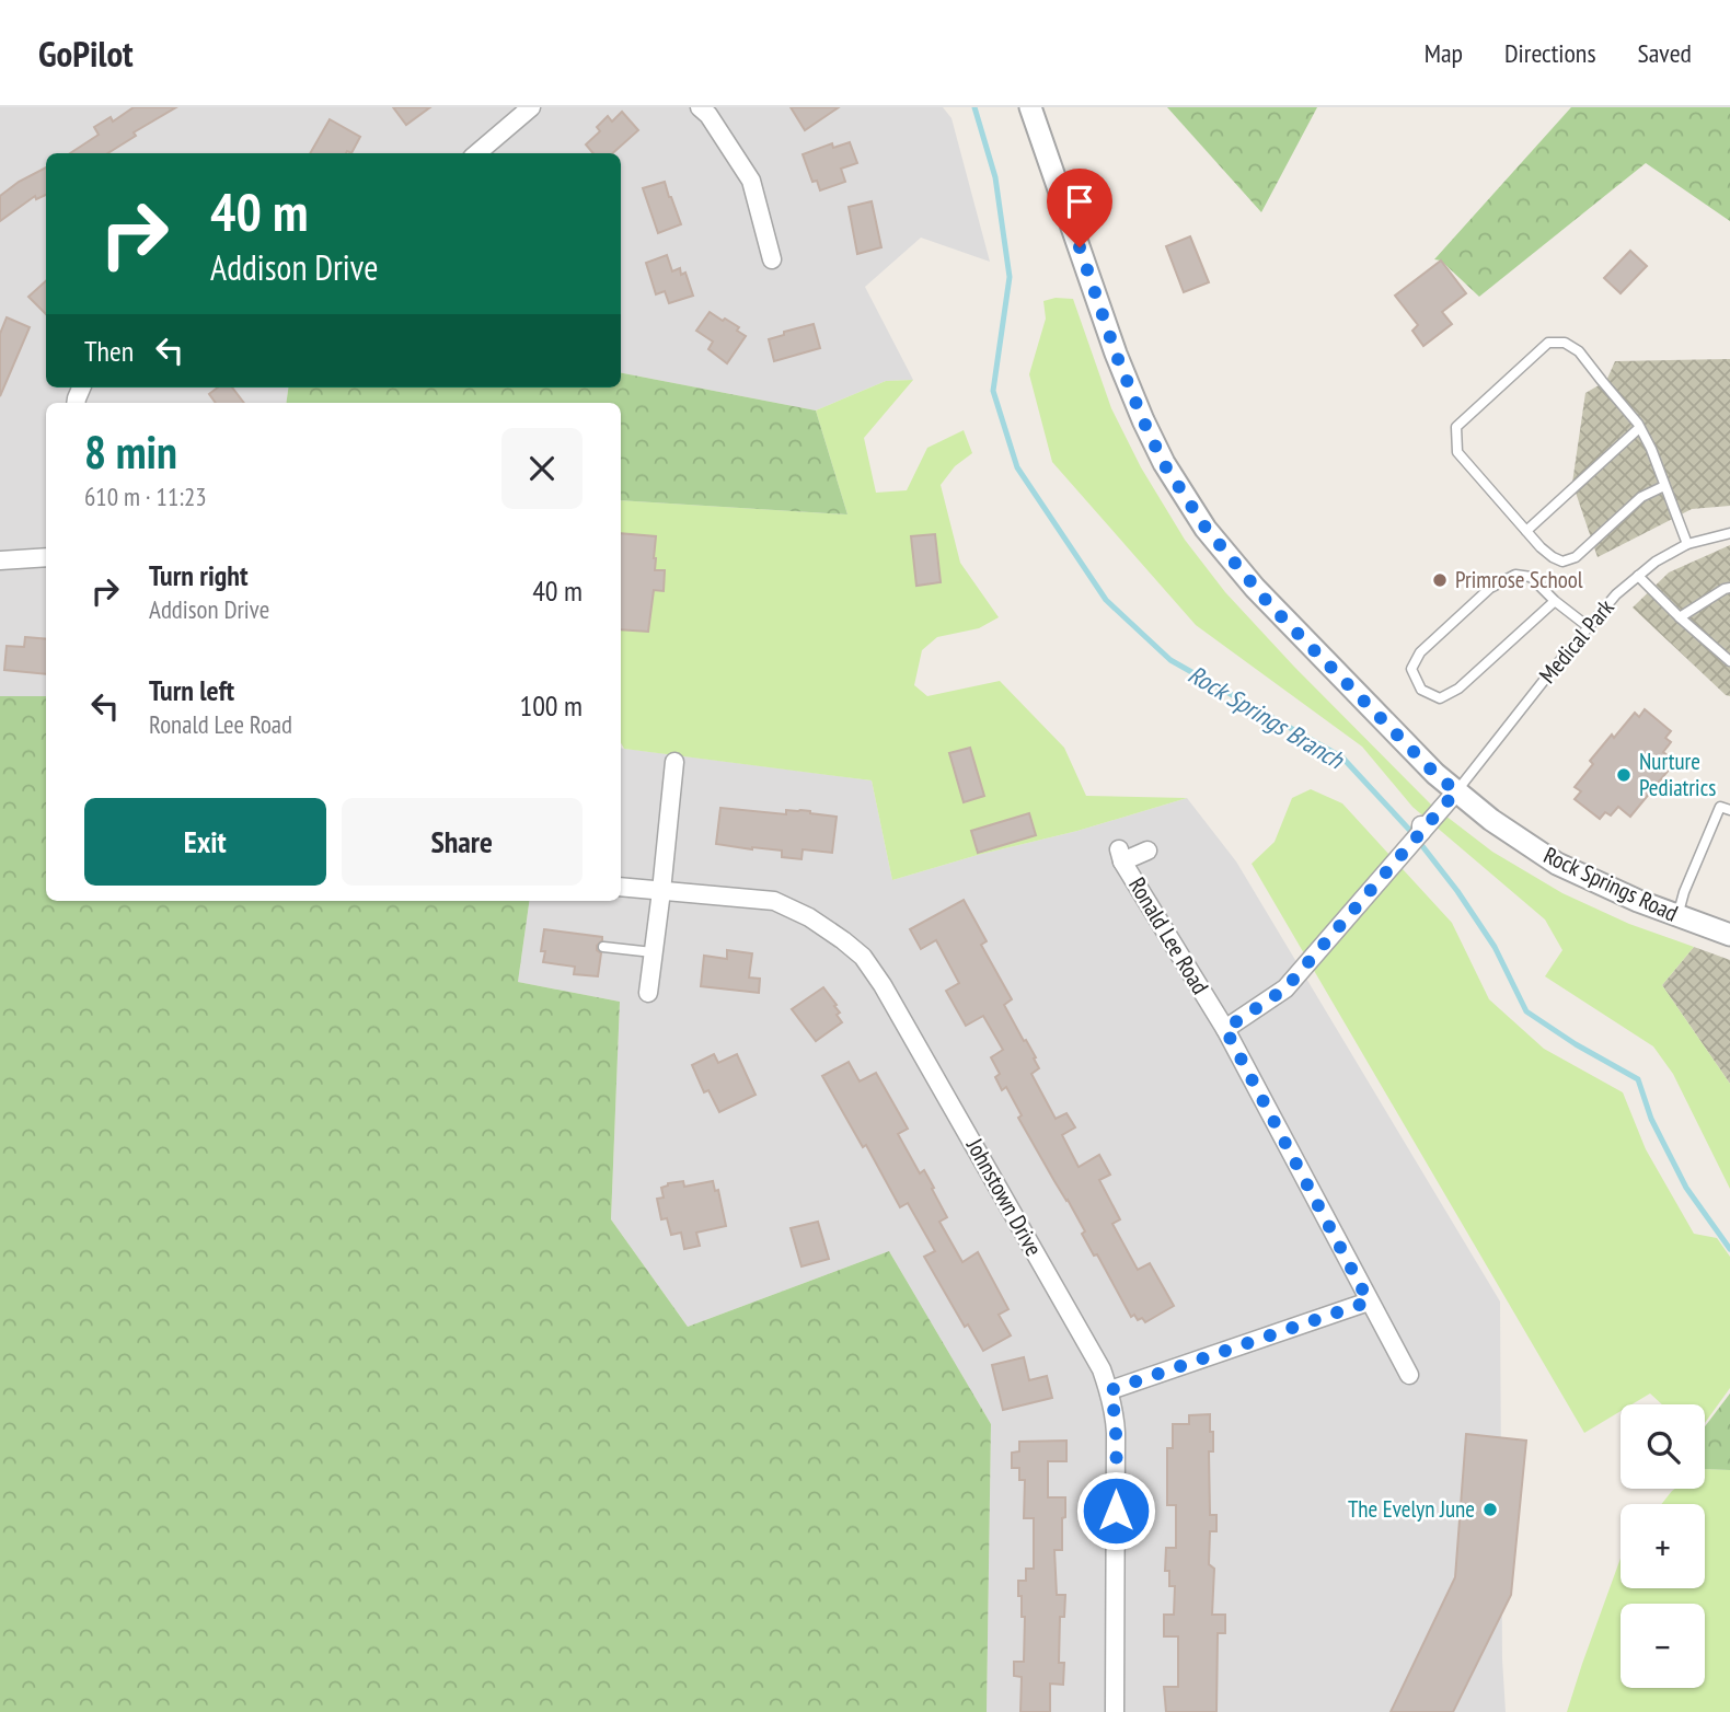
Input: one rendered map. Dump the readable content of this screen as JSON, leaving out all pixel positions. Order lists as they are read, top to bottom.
{
  "streets": {
    "street": ["Rock Springs Road", "Ronald Lee Road", "Johnstown Drive"],
    "lane": ["Medical Park"]
  },
  "crossings": [
    ["Medical Park", "Rock Springs Road"]
  ],
  "water": ["Rock Springs Branch"],
  "places": ["Primrose School", "Nurture Pediatrics", "The Evelyn June"],
  "page": {
    "header": "GoPilot",
    "nav": ["Map", "Directions", "Saved"],
    "turn": ["40 m", "Addison Drive"],
    "then": "Then",
    "heading": ["8 min", "610 m · 11:23"],
    "list": [
      {
        "name": "Turn right",
        "note": "Addison Drive",
        "value": "40 m"
      },
      {
        "name": "Turn left",
        "note": "Ronald Lee Road",
        "value": "100 m"
      }
    ],
    "buttons": ["Exit", "Share"],
    "map_buttons": ["+", "−"]
  }
}
